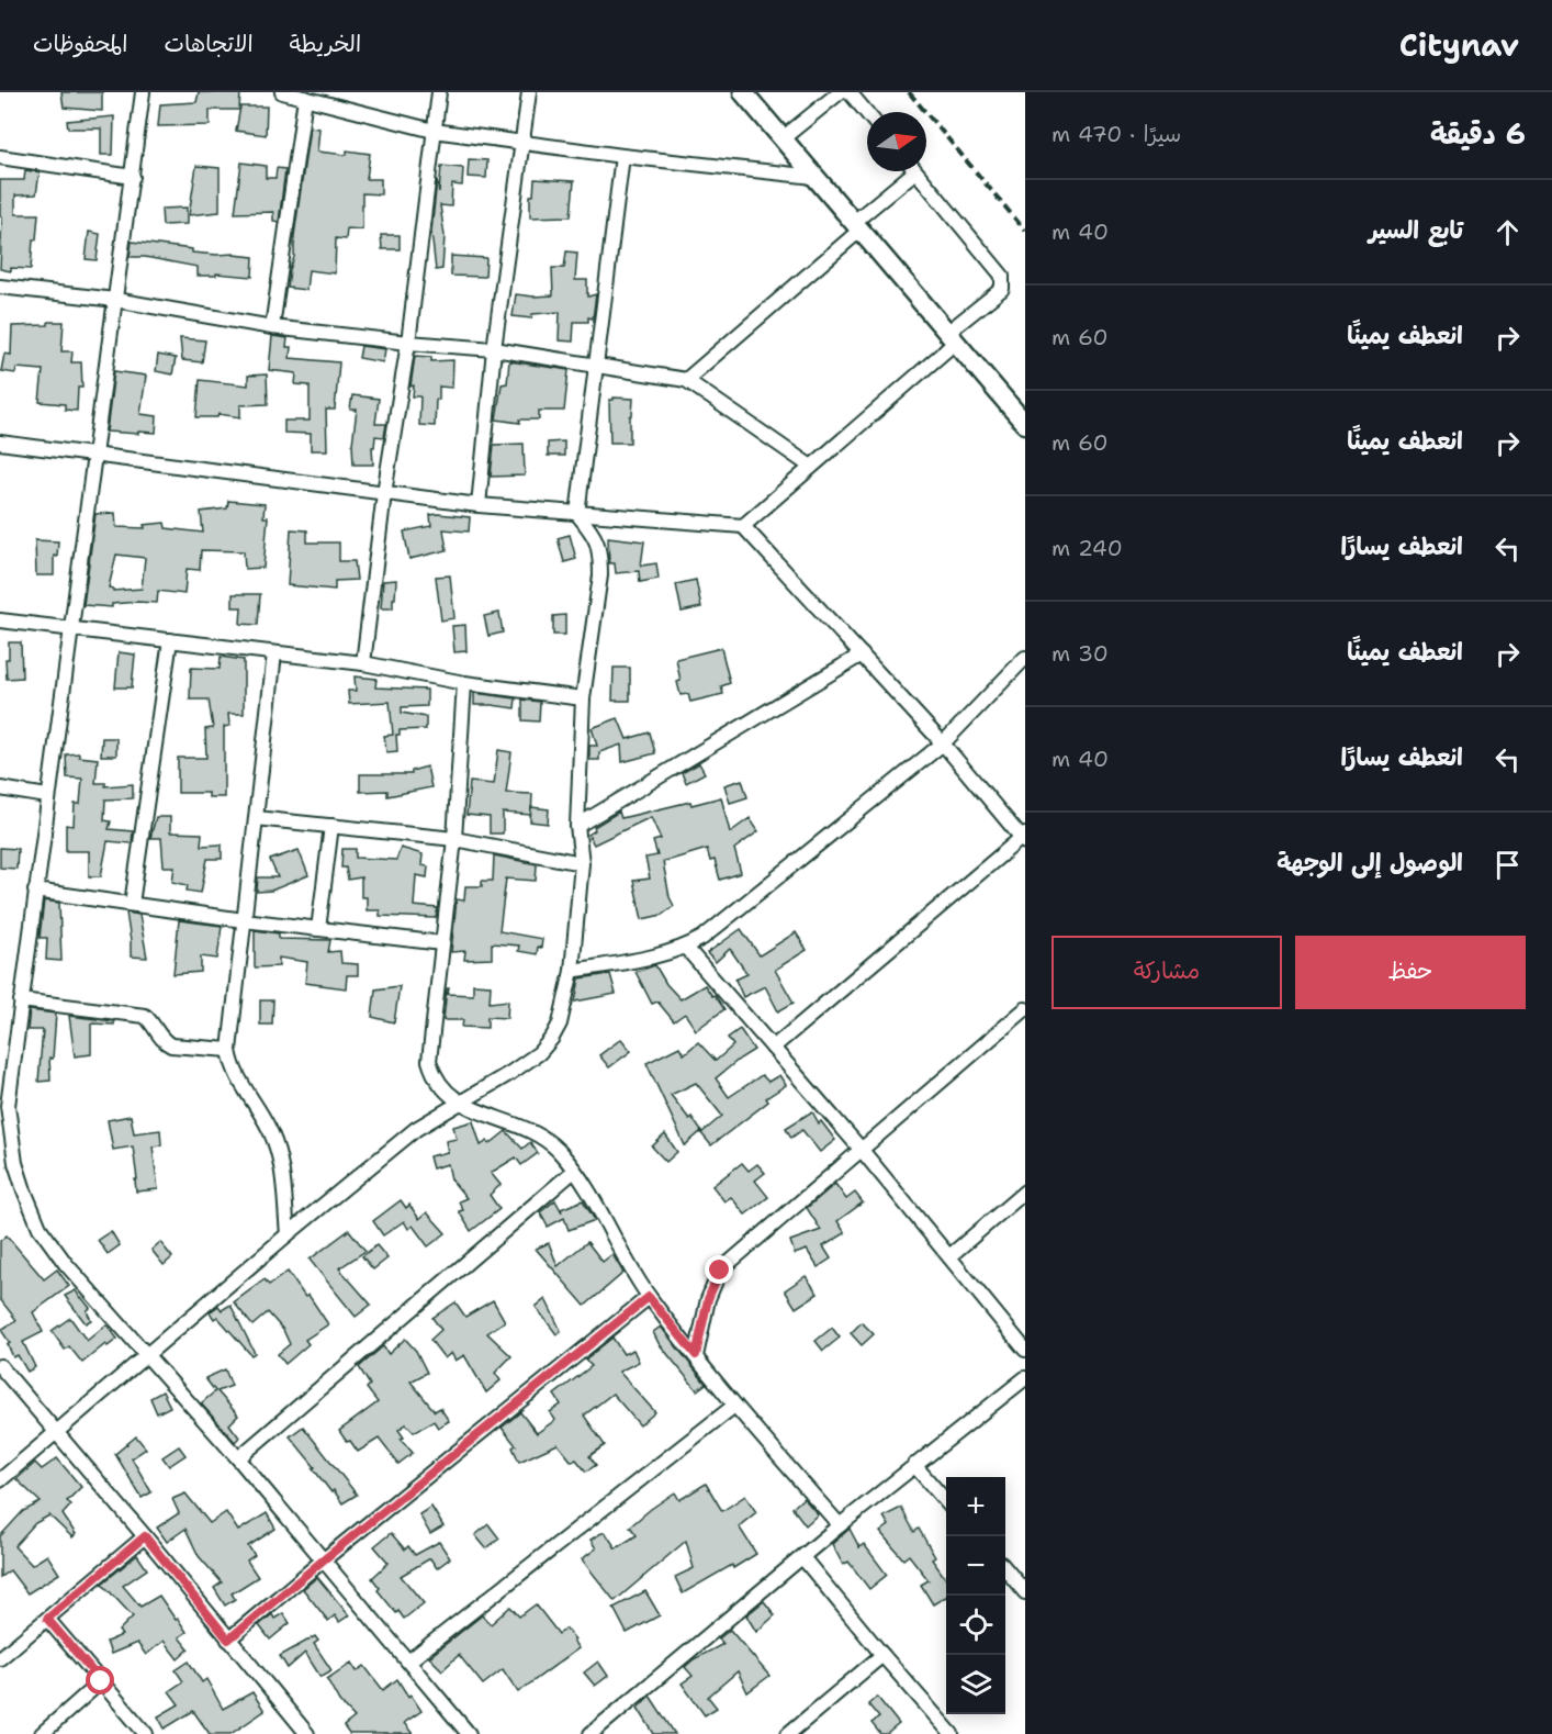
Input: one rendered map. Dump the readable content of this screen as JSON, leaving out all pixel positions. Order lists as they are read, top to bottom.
{
  "north": "right",
  "page": {
    "header": "Citynav",
    "nav": ["الخريطة", "الاتجاهات", "المحفوظات"],
    "heading": ["6 دقيقة", "سيرًا · 470 m"],
    "list": [
      ["تابع السير", "40 m"],
      ["انعطف يمينًا", "60 m"],
      ["انعطف يمينًا", "60 m"],
      ["انعطف يسارًا", "240 m"],
      ["انعطف يمينًا", "30 m"],
      ["انعطف يسارًا", "40 m"],
      "الوصول إلى الوجهة"
    ],
    "buttons": ["حفظ", "مشاركة"],
    "map_buttons": ["+", "−"]
  }
}
